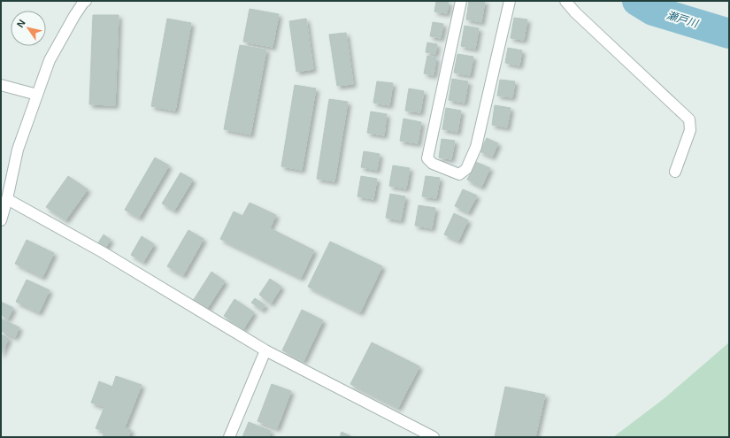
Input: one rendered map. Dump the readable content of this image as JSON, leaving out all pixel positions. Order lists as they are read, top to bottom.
{
  "water": ["瀬戸川"],
  "north": "top left"
}
